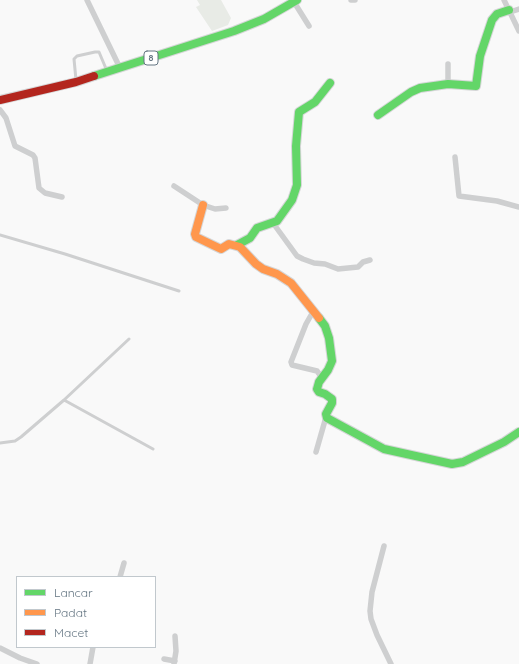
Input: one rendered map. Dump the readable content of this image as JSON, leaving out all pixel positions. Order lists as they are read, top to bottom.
{
  "streets": {
    "main road": ["8"]
  },
  "legend": ["Lancar", "Padat", "Macet"]
}
